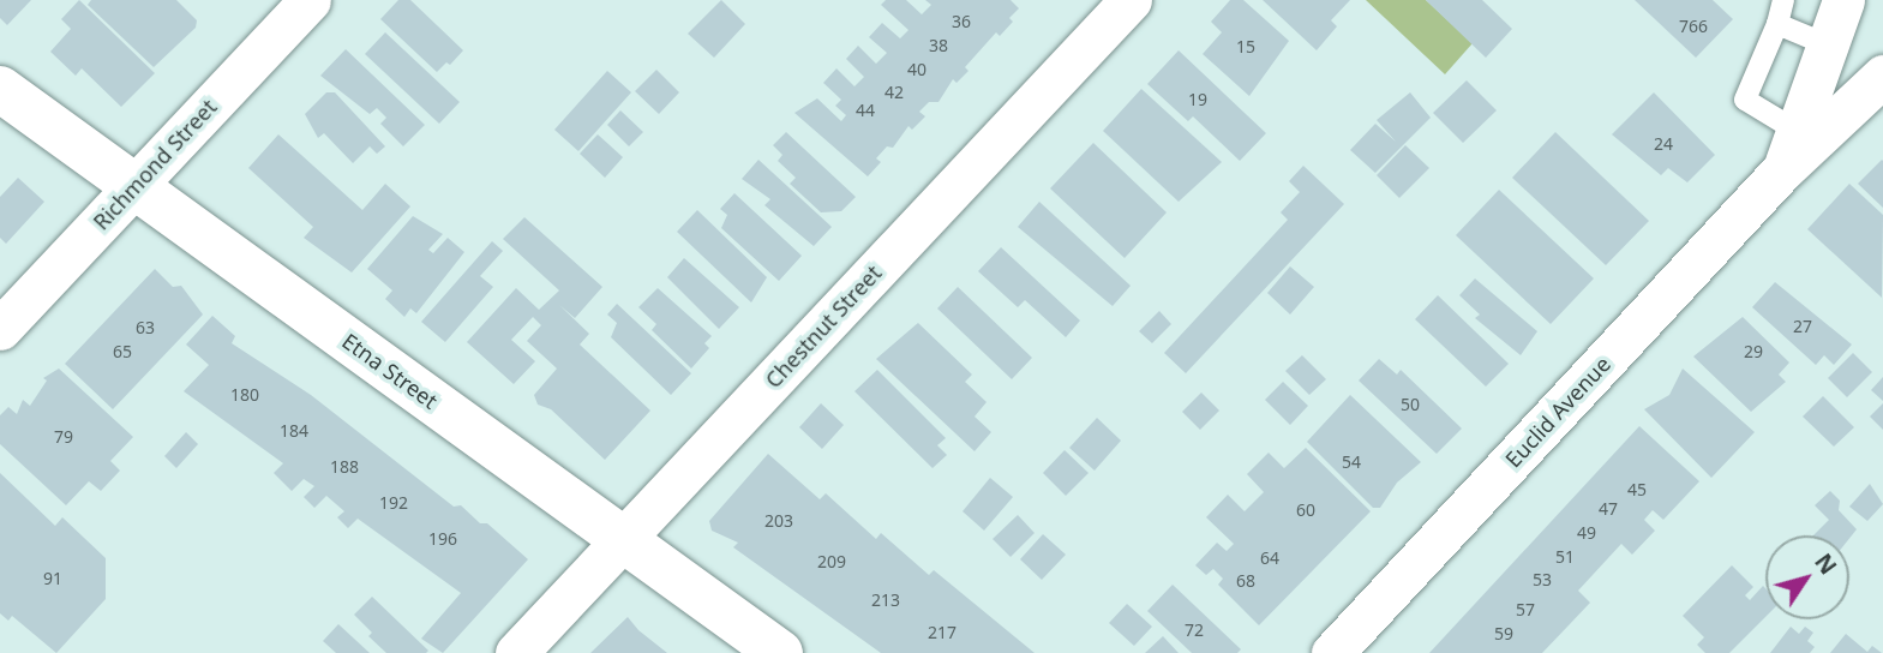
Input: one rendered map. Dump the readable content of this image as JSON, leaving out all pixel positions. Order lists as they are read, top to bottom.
{
  "streets": {
    "main road": ["Etna Street"],
    "street": ["Richmond Street", "Chestnut Street", "Euclid Avenue"]
  },
  "crossings": [
    ["Richmond Street", "Etna Street"],
    ["Chestnut Street", "Etna Street"]
  ],
  "house_numbers": [
    "36",
    "766",
    "38",
    "15",
    "40",
    "42",
    "19",
    "44",
    "24",
    "27",
    "63",
    "65",
    "29",
    "180",
    "50",
    "184",
    "79",
    "54",
    "188",
    "45",
    "192",
    "47",
    "60",
    "203",
    "49",
    "196",
    "51",
    "64",
    "209",
    "91",
    "53",
    "68",
    "213",
    "57",
    "72",
    "217",
    "59"
  ],
  "north": "top right"
}
